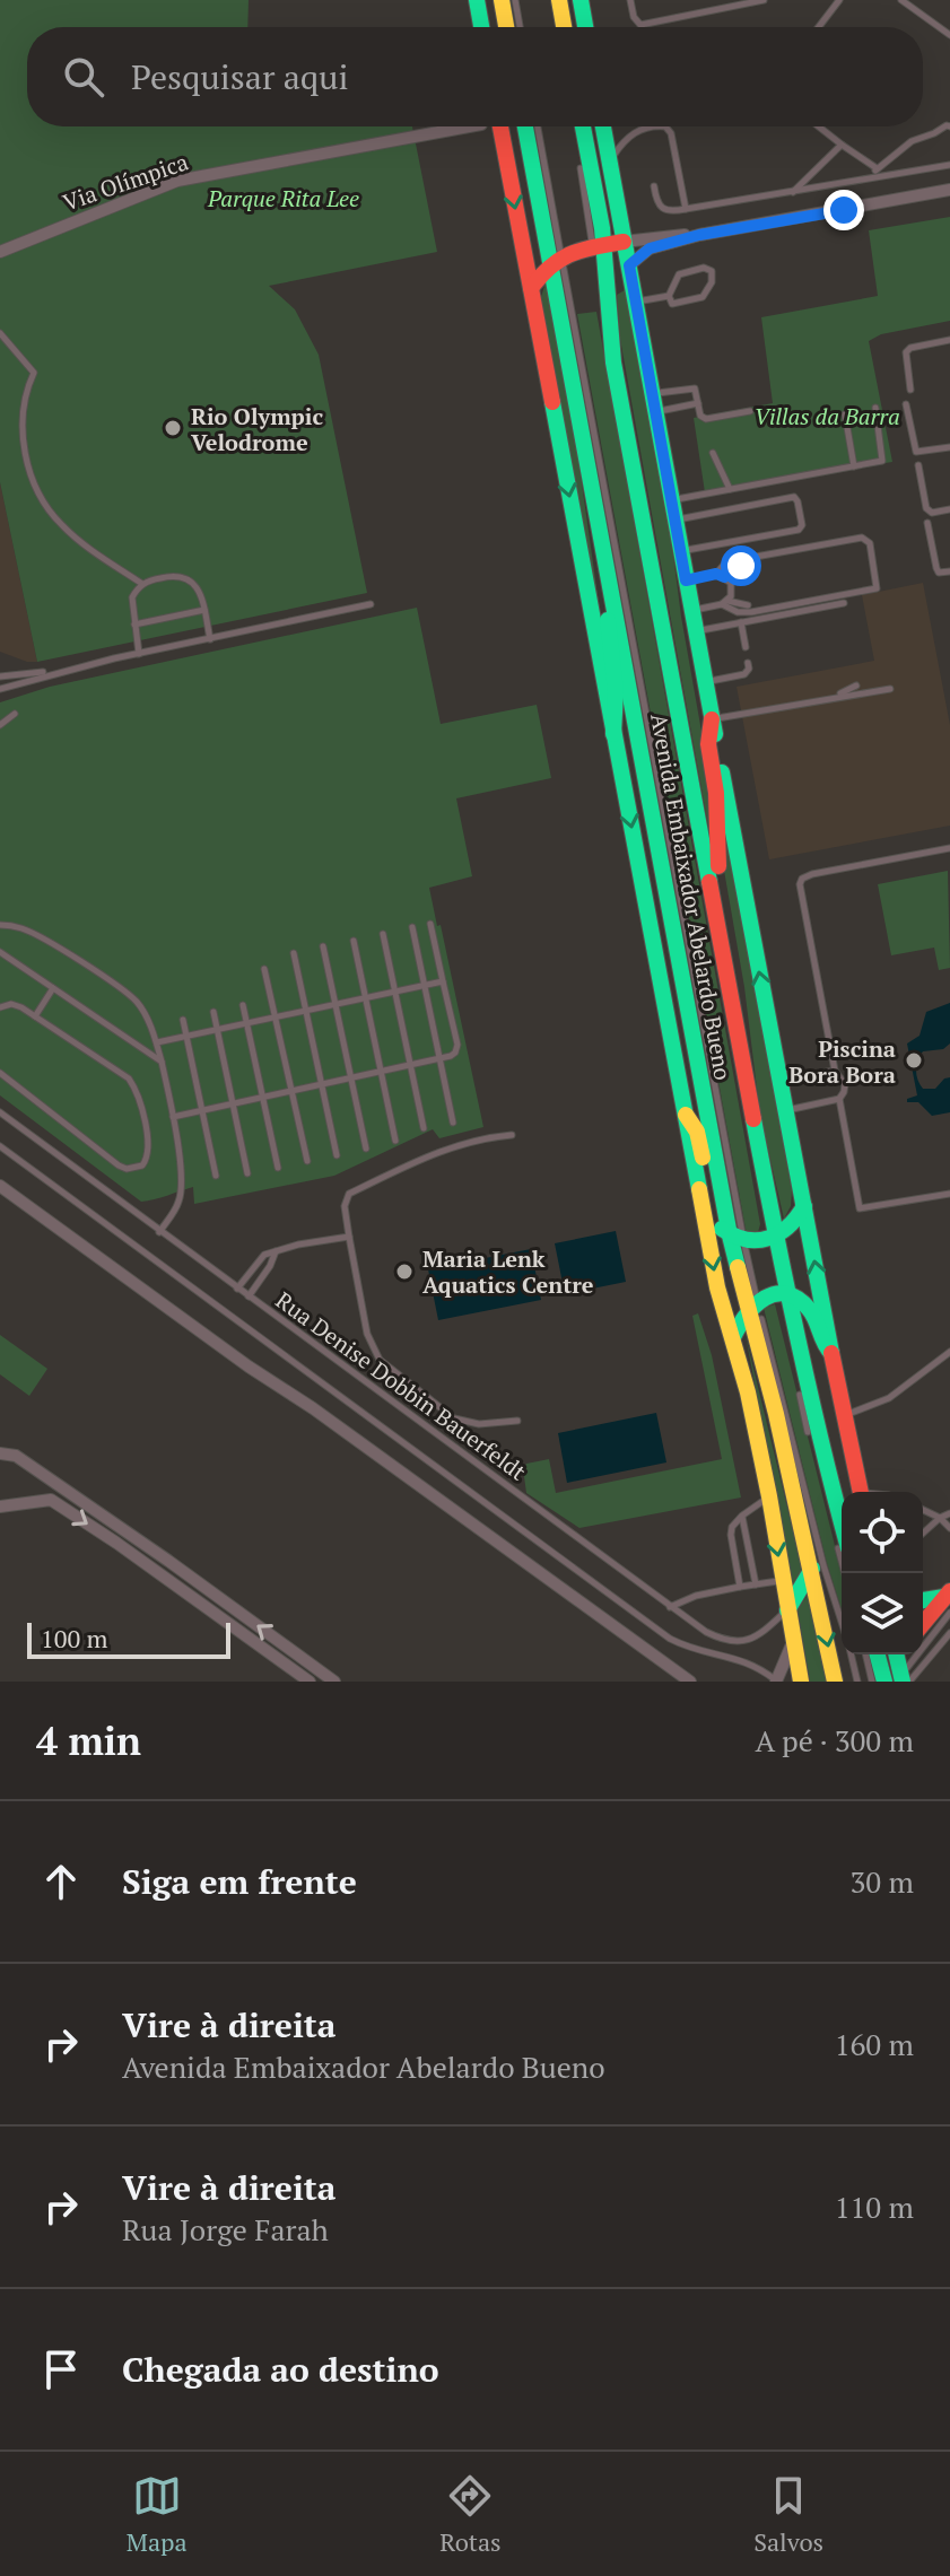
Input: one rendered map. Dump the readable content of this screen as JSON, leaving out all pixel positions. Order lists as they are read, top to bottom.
{
  "streets": {
    "main road": ["Avenida Embaixador Abelardo Bueno"],
    "street": ["Via Olímpica"],
    "lane": ["Rua Denise Dobbin Bauerfeldt"]
  },
  "crossings": [
    ["Avenida Embaixador Abelardo Bueno", "Rua Denise Dobbin Bauerfeldt"]
  ],
  "parks": ["Parque Rita Lee", "Villas da Barra"],
  "places": ["Rio Olympic Velodrome", "Piscina Bora Bora", "Maria Lenk Aquatics Centre"],
  "scale_bar": "100 m",
  "page": {
    "search": "Pesquisar aqui",
    "scale": "100 m",
    "heading": ["4 min", "A pé · 300 m"],
    "list": [
      ["Siga em frente", "30 m"],
      ["Vire à direita", "Avenida Embaixador Abelardo Bueno", "160 m"],
      ["Vire à direita", "Rua Jorge Farah", "110 m"],
      "Chegada ao destino"
    ],
    "nav": ["Mapa", "Rotas", "Salvos"]
  }
}
